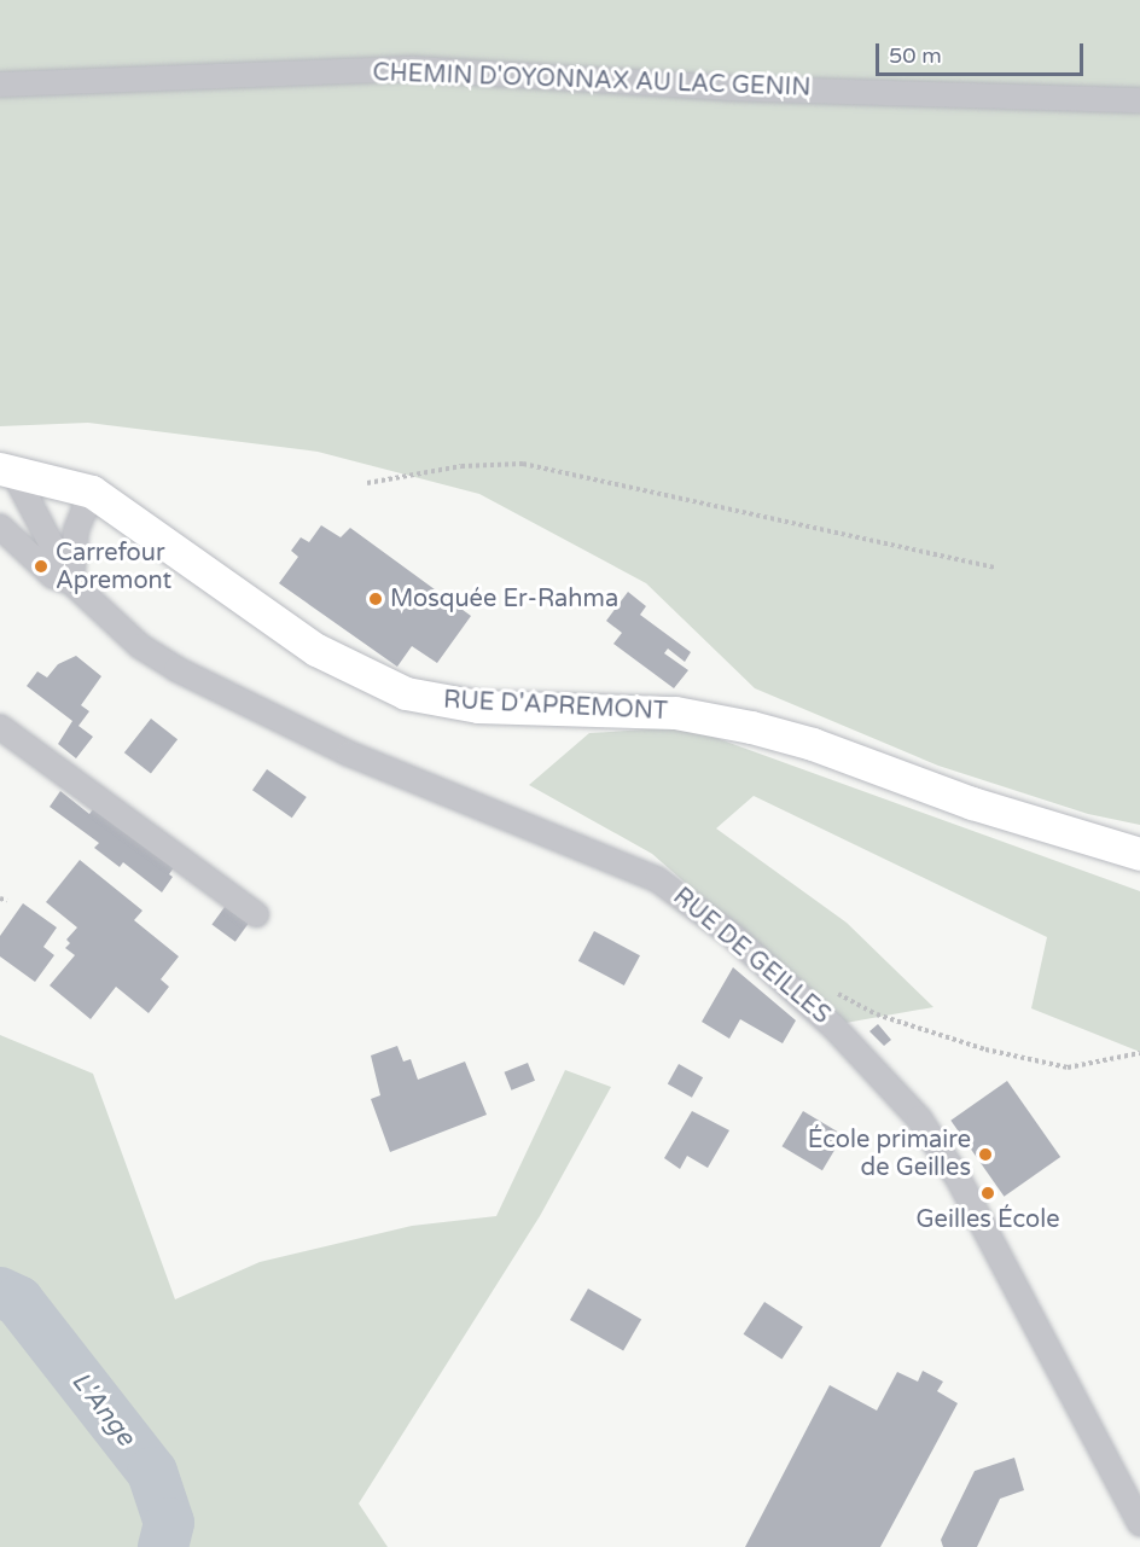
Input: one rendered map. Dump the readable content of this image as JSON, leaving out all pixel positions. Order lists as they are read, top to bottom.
{
  "streets": {
    "street": ["CHEMIN D'OYONNAX AU LAC GENIN", "RUE D'APREMONT", "RUE DE GEILLES"]
  },
  "crossings": [
    ["RUE D'APREMONT", "RUE DE GEILLES"]
  ],
  "water": ["L'Ange"],
  "places": [
    "Carrefour Apremont",
    "Mosquée Er-Rahma",
    "École primaire de Geilles",
    "Geilles École"
  ],
  "scale_bar": "50 m"
}
